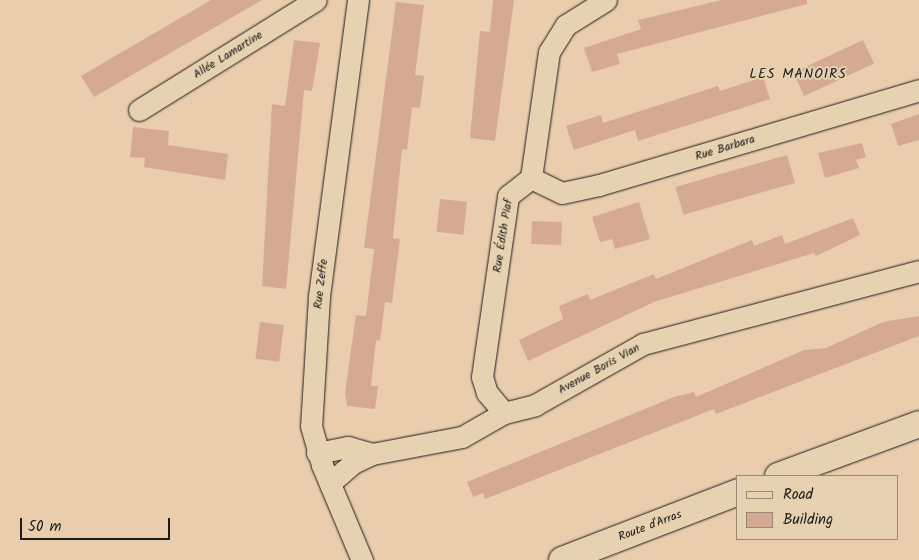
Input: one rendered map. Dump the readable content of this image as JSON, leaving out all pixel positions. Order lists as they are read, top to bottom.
{
  "streets": {
    "main road": ["Route d'Arras"],
    "street": [
      "Allée Lamartine",
      "Rue Barbara",
      "Rue Édith Piaf",
      "Rue Zeffe",
      "Avenue Boris Vian"
    ]
  },
  "crossings": [
    ["Rue Barbara", "Rue Édith Piaf"],
    ["Rue Édith Piaf", "Avenue Boris Vian"],
    ["Rue Zeffe", "Avenue Boris Vian"]
  ],
  "districts": ["LES MANOIRS"],
  "legend": ["Road", "Building"],
  "scale_bar": "50 m"
}
